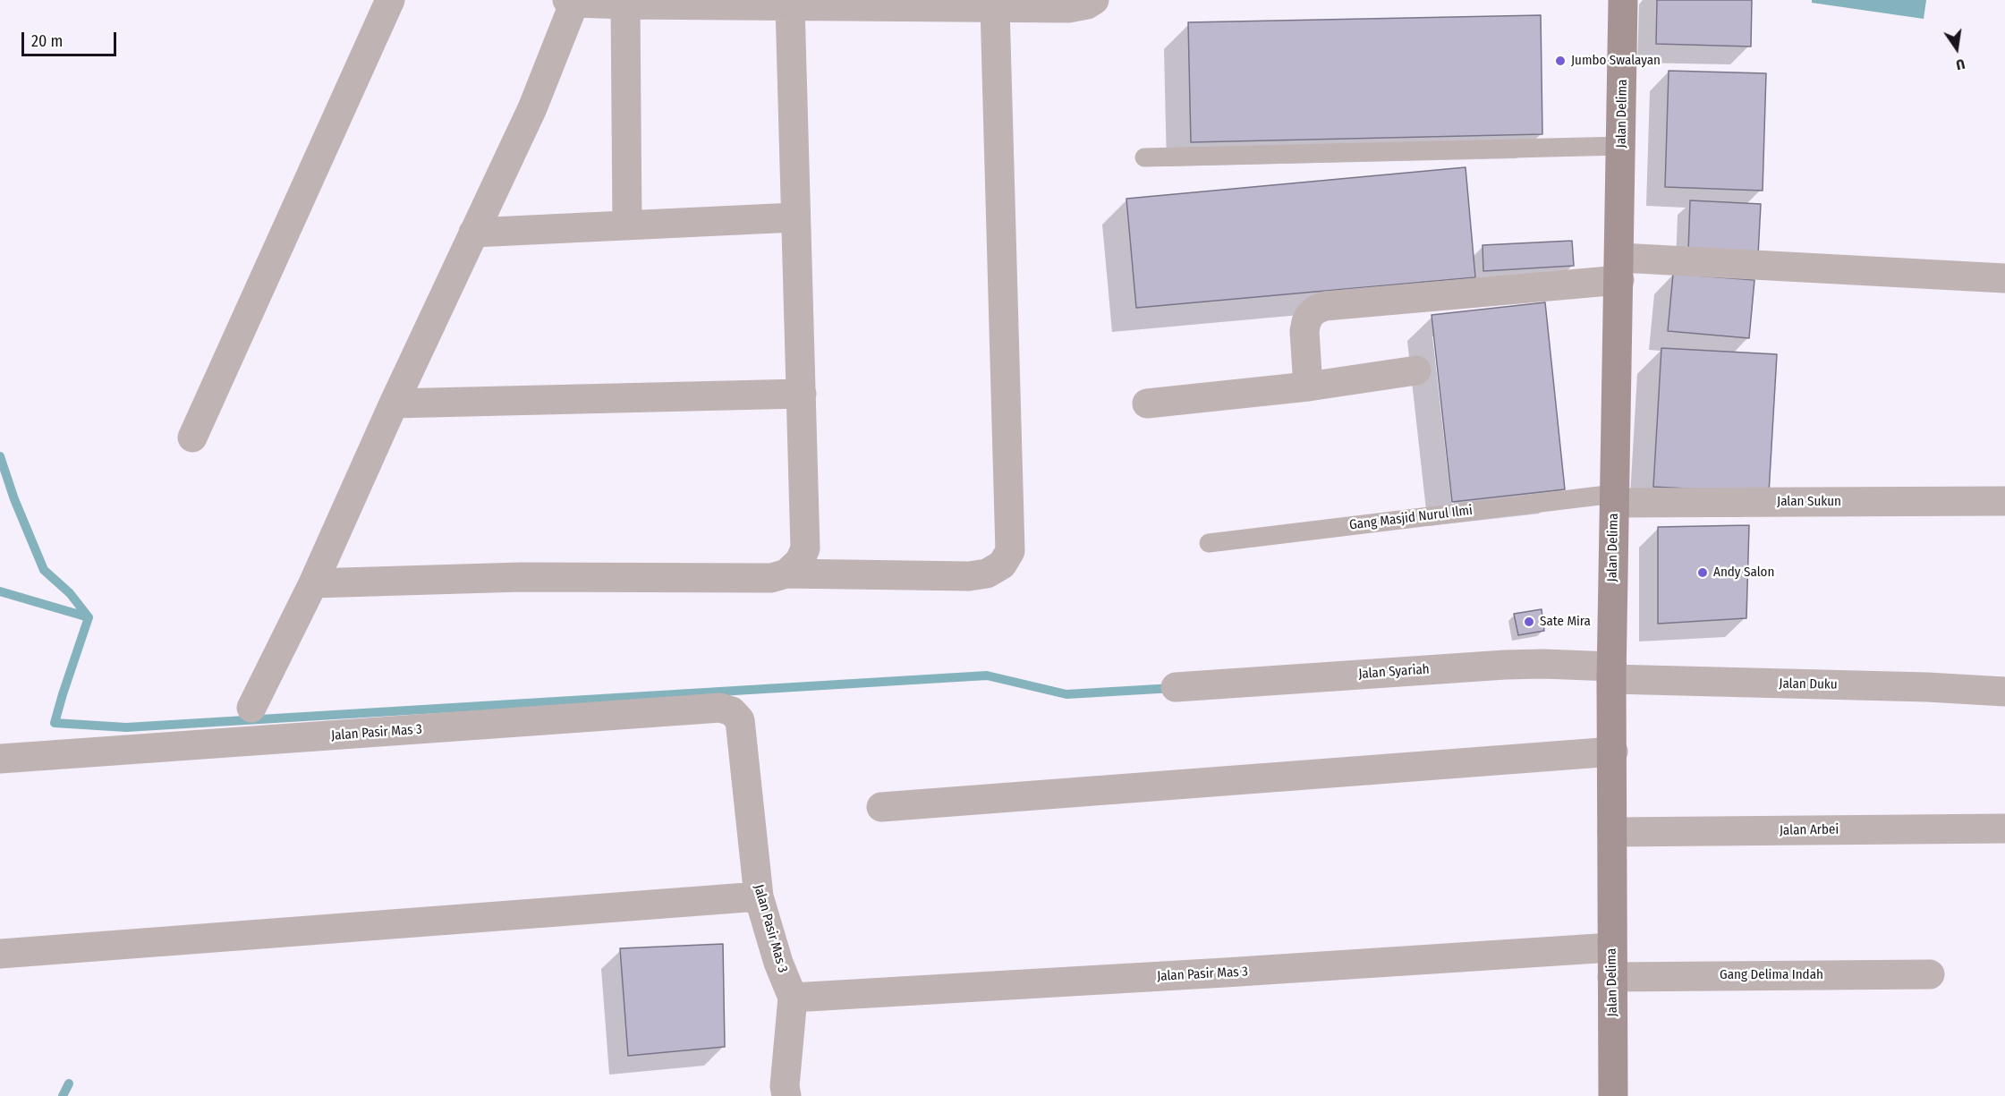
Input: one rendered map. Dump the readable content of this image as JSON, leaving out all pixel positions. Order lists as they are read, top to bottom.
{
  "streets": {
    "main road": ["Jalan Delima"],
    "street": [
      "Jalan Sukun",
      "Jalan Syariah",
      "Jalan Duku",
      "Jalan Pasir Mas 3",
      "Jalan Arbei",
      "Gang Delima Indah"
    ],
    "lane": ["Gang Masjid Nurul Ilmi"]
  },
  "crossings": [
    ["Jalan Delima", "Jalan Sukun"],
    ["Jalan Delima", "Gang Masjid Nurul Ilmi"],
    ["Jalan Delima", "Jalan Syariah"],
    ["Jalan Delima", "Jalan Duku"],
    ["Jalan Delima", "Jalan Pasir Mas 3"],
    ["Jalan Delima", "Jalan Arbei"],
    ["Jalan Delima", "Gang Delima Indah"],
    ["Jalan Sukun", "Gang Masjid Nurul Ilmi"],
    ["Jalan Syariah", "Jalan Duku"]
  ],
  "places": ["Jumbo Swalayan", "Andy Salon", "Sate Mira"],
  "scale_bar": "20 m",
  "north": "bottom"
}
